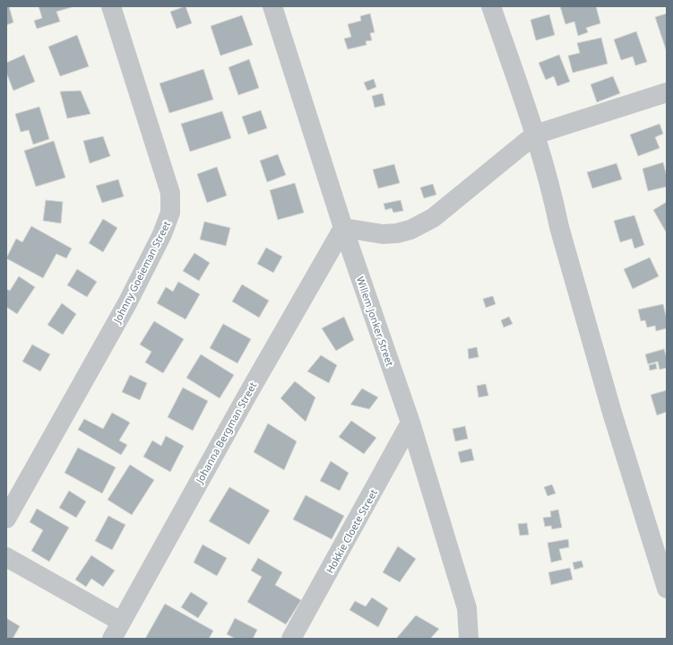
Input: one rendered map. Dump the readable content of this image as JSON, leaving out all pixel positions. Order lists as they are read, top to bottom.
{
  "streets": {
    "street": [
      "Johnny Goeieman Street",
      "Willem Jonker Street",
      "Johanna Bergman Street",
      "Hokkie Cloete Street"
    ]
  },
  "crossings": [
    ["Willem Jonker Street", "Johanna Bergman Street"],
    ["Willem Jonker Street", "Hokkie Cloete Street"]
  ]
}
